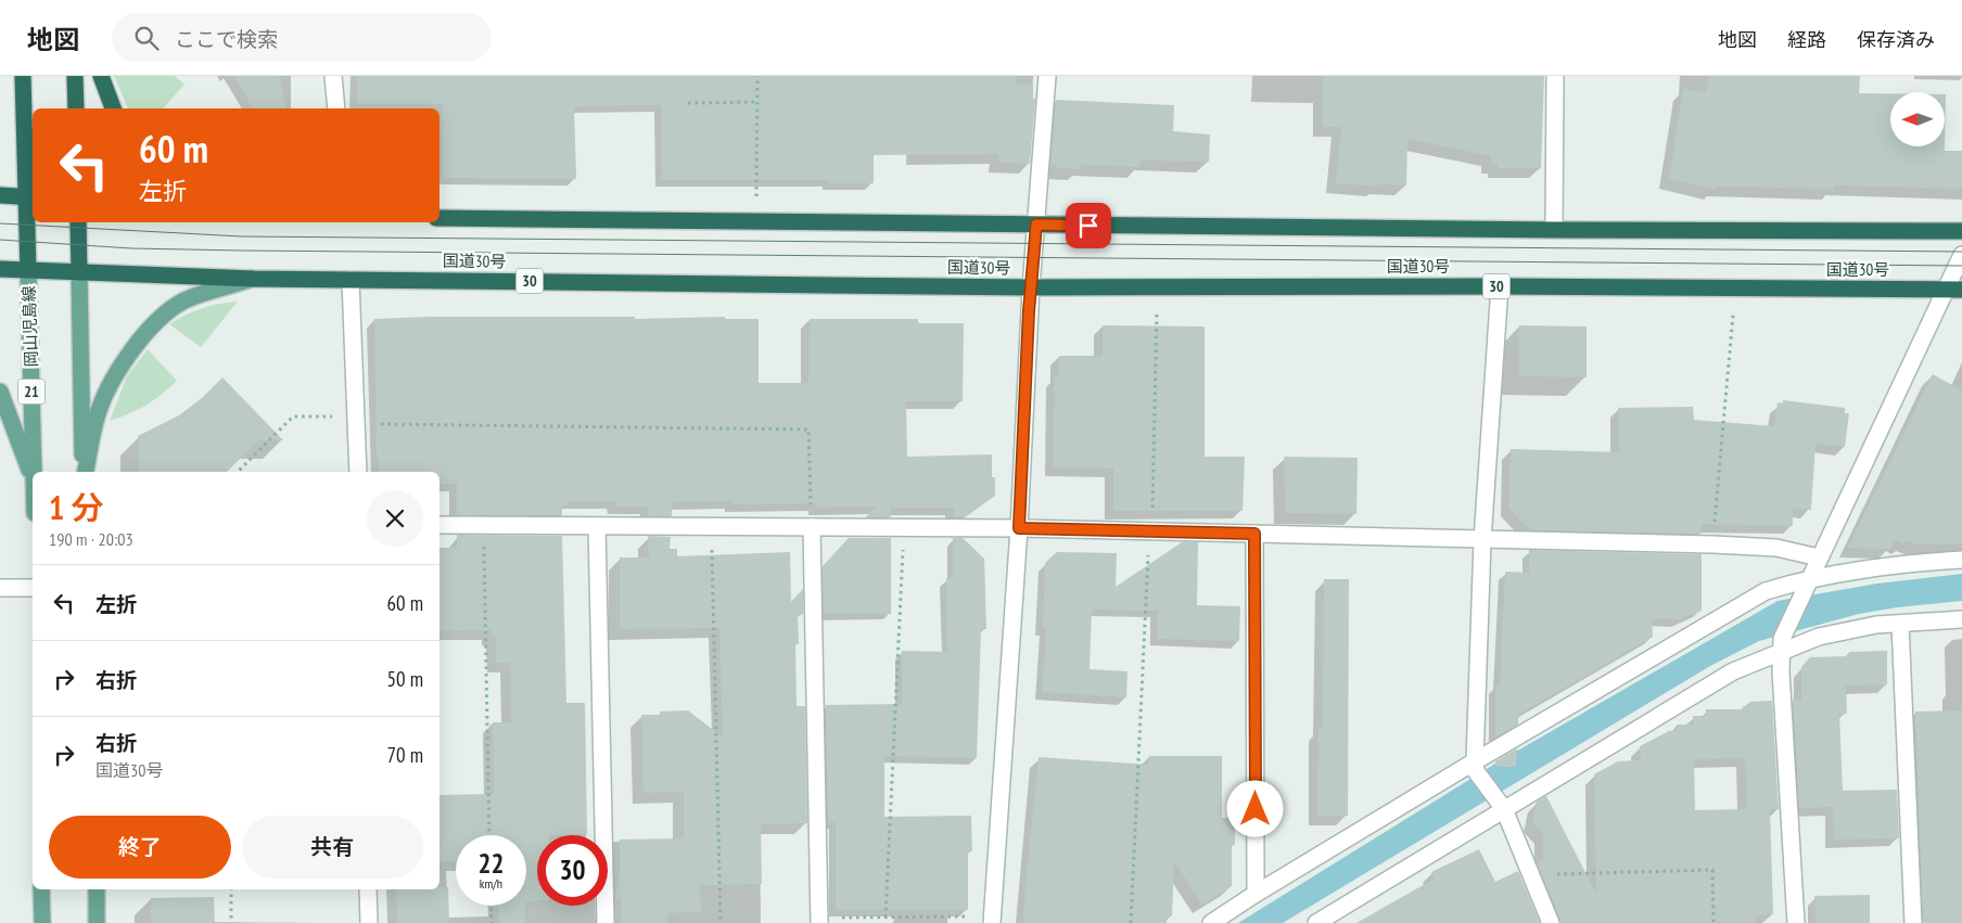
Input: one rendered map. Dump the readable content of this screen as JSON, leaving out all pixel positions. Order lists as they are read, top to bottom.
{
  "streets": {
    "highway": ["国道30号", "30"],
    "main road": ["岡山児島線", "21"]
  },
  "crossings": [
    ["国道30号", "岡山児島線"]
  ],
  "north": "left",
  "page": {
    "header": "地図",
    "search": "ここで検索",
    "nav": ["地図", "経路", "保存済み"],
    "turn": ["60 m", "左折"],
    "heading": ["1 分", "190 m · 20:03"],
    "list": [
      {
        "name": "左折",
        "value": "60 m"
      },
      {
        "name": "右折",
        "value": "50 m"
      },
      {
        "name": "右折",
        "note": "国道30号",
        "value": "70 m"
      }
    ],
    "buttons": ["終了", "共有"],
    "speed": "22 km/h",
    "limit": "30"
  }
}
